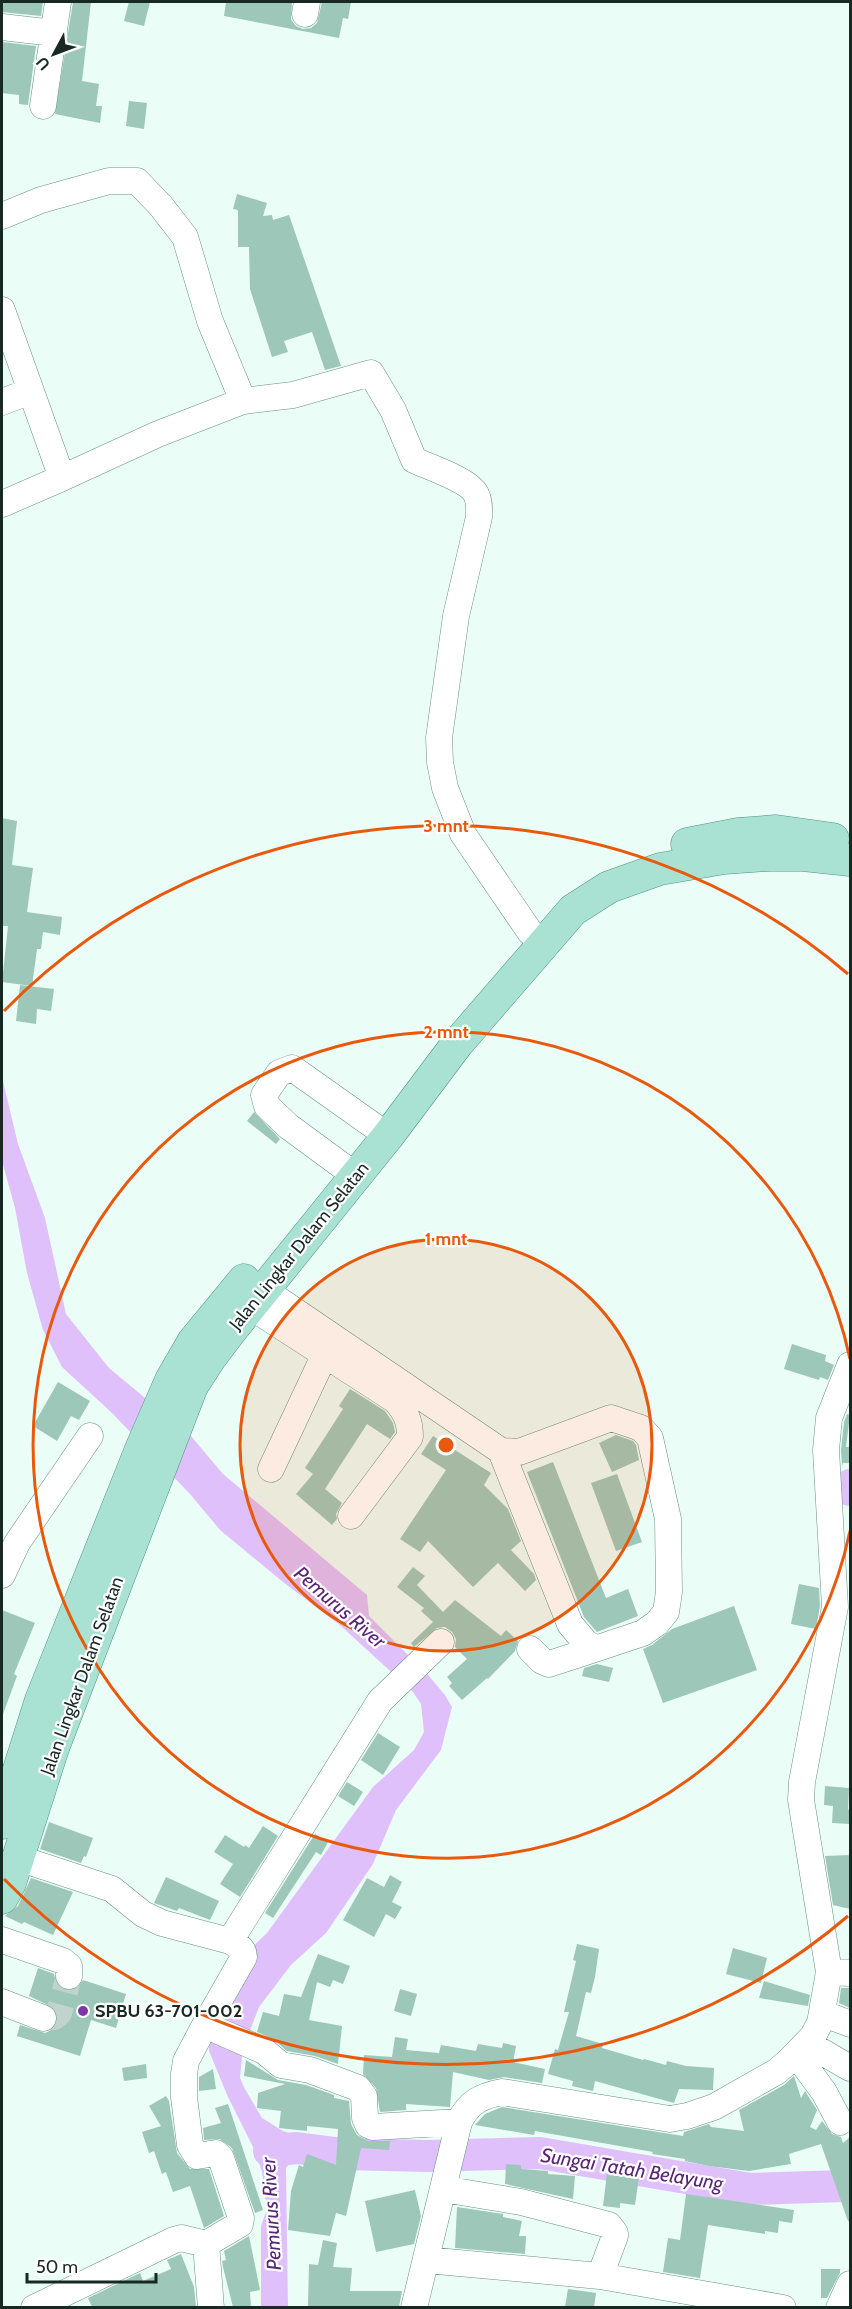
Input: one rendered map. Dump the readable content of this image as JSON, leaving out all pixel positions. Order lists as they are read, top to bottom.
{
  "streets": {
    "main road": ["Jalan Lingkar Dalam Selatan"]
  },
  "water": ["Pemurus River", "Sungai Tatah Belayung"],
  "places": ["SPBU 63-701-002"],
  "scale_bar": "50 m",
  "north": "bottom left",
  "rings": ["3 mnt", "2 mnt", "1 mnt"]
}
